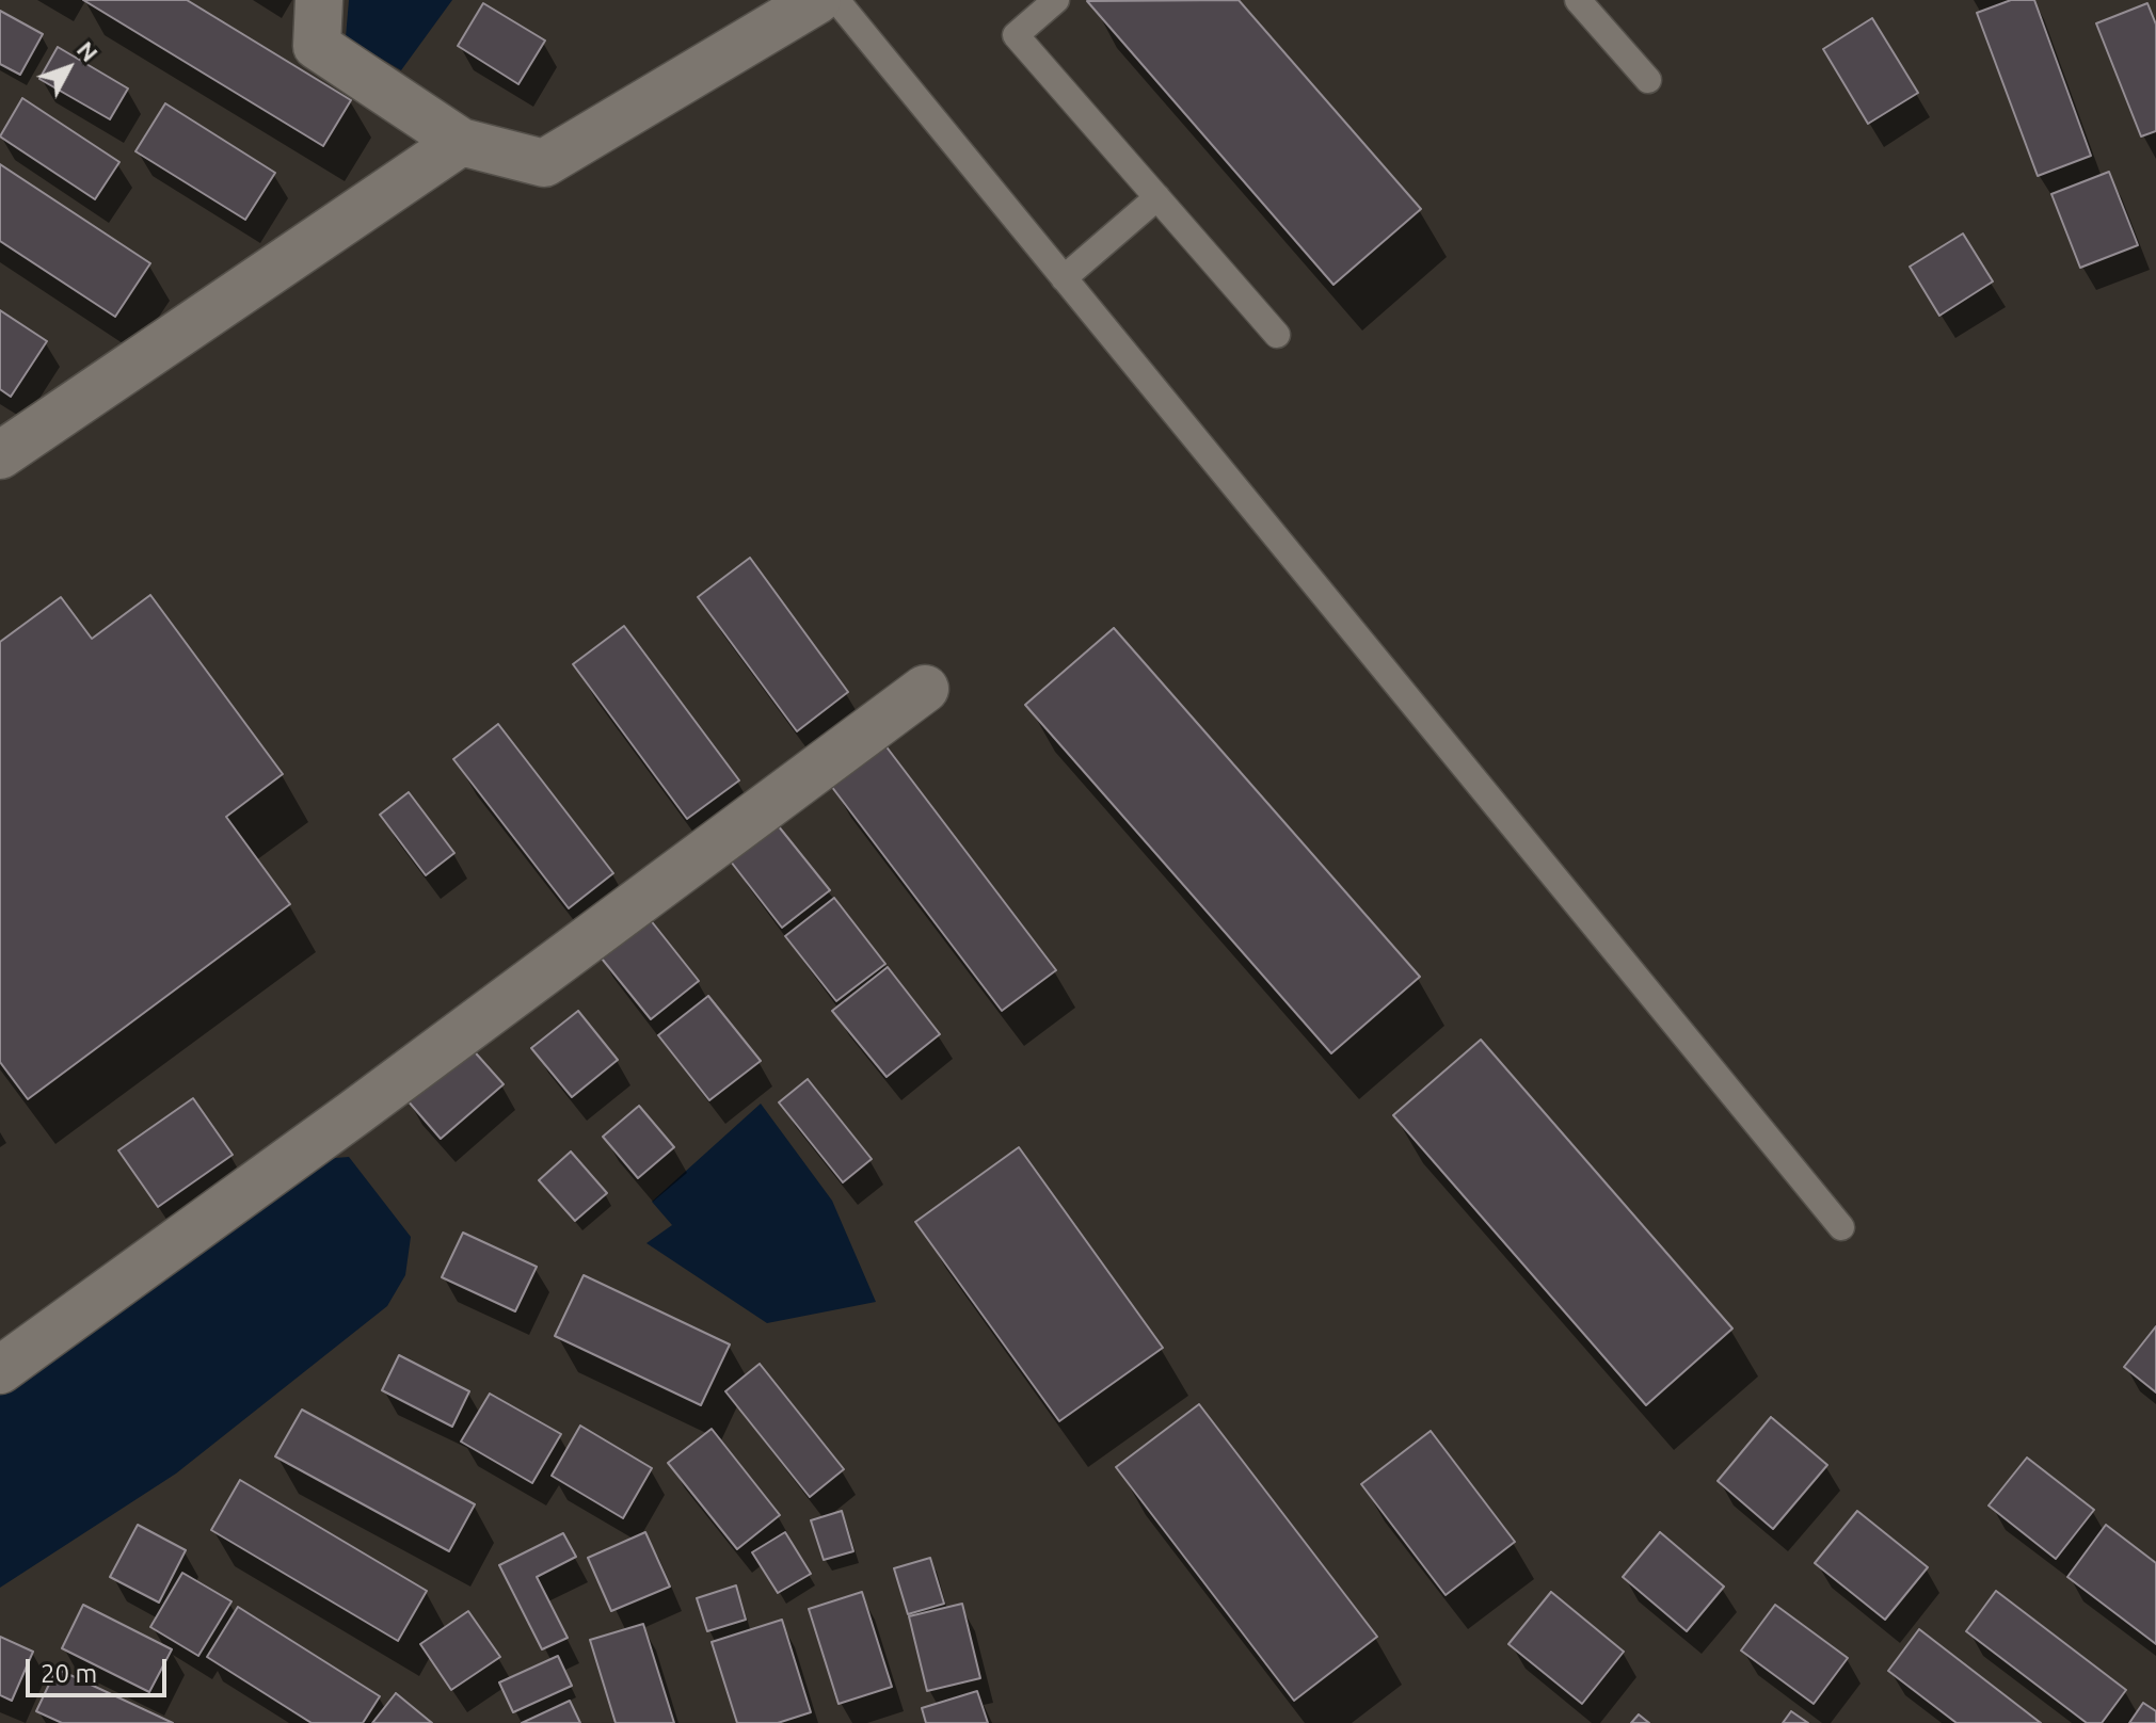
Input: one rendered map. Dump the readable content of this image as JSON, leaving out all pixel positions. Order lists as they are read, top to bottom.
{
  "scale_bar": "20 m",
  "north": "top right"
}
